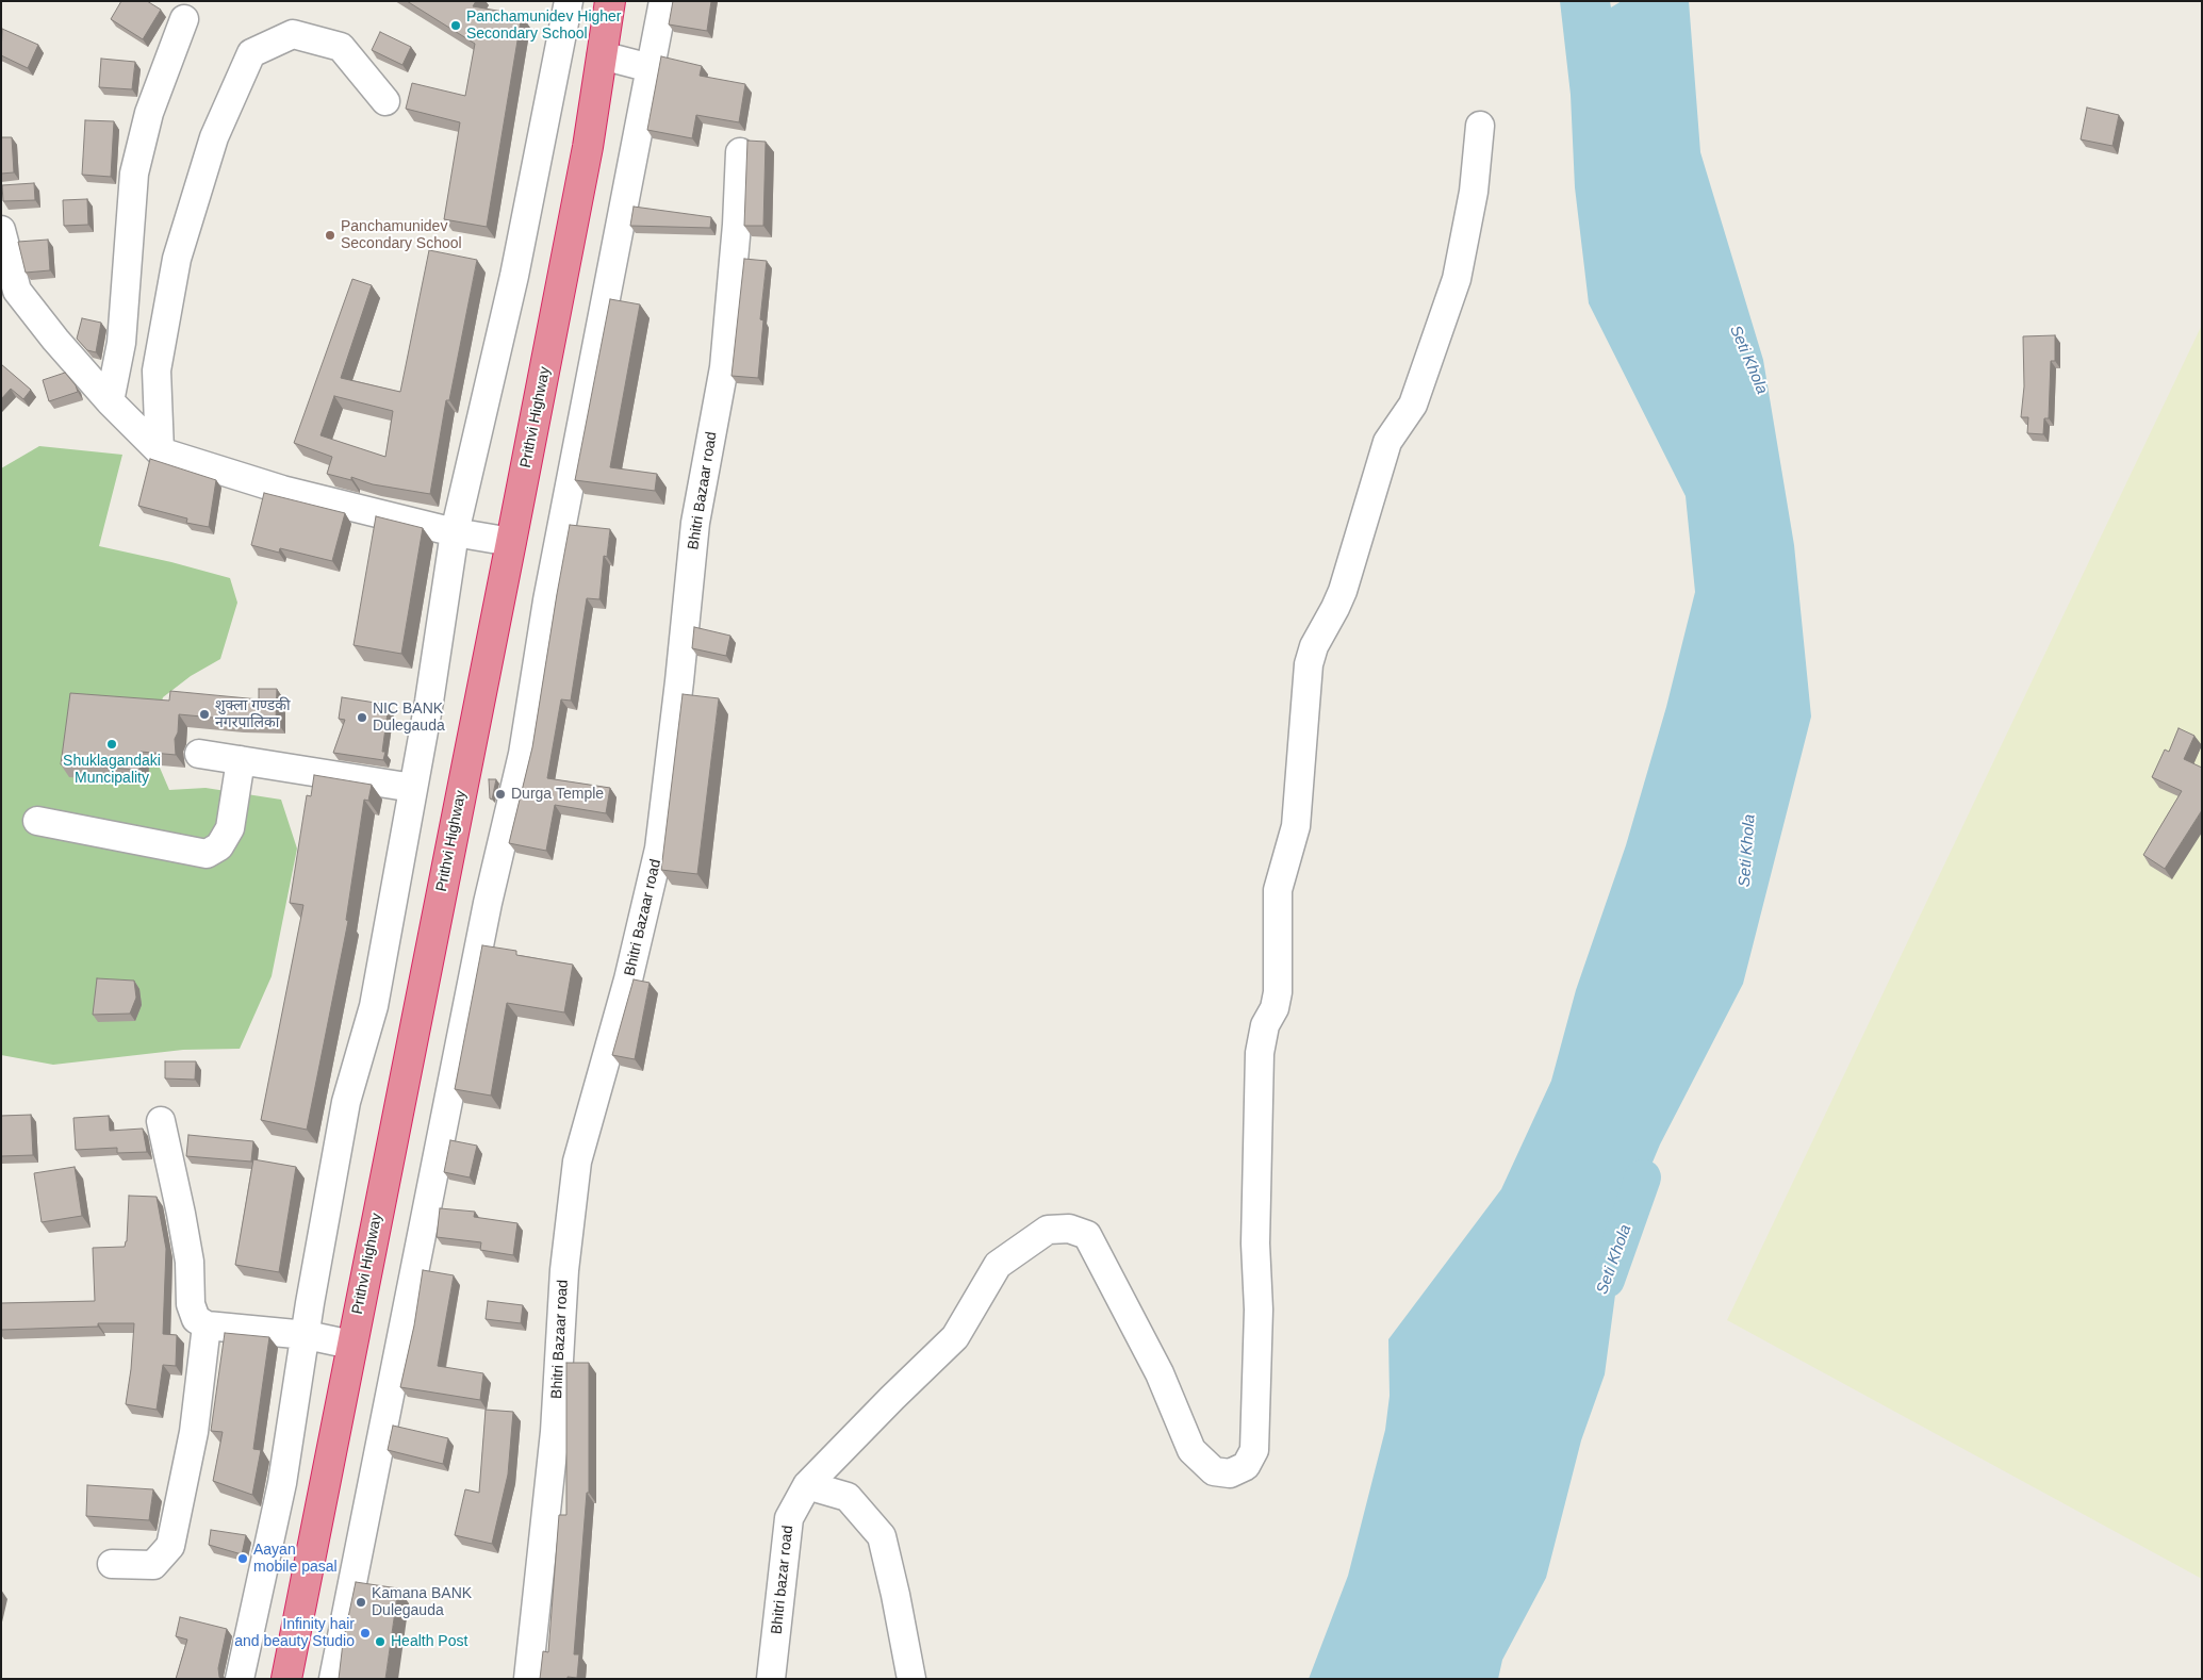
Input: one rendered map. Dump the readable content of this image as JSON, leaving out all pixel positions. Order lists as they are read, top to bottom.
{
  "streets": {
    "highway": ["Prithvi Highway"],
    "street": ["Bhitri Bazaar road", "Bhitri bazar road"]
  },
  "water": ["Seti Khola"],
  "places": [
    "Panchamunidev Higher Secondary School",
    "Panchamunidev Secondary School",
    "शुक्ला गण्डकी नगरपालिका",
    "NIC BANK Dulegauda",
    "Shuklagandaki Muncipality",
    "Durga Temple",
    "Aayan mobile pasal",
    "Kamana BANK Dulegauda",
    "Infinity hair and beauty Studio",
    "Health Post"
  ]
}
